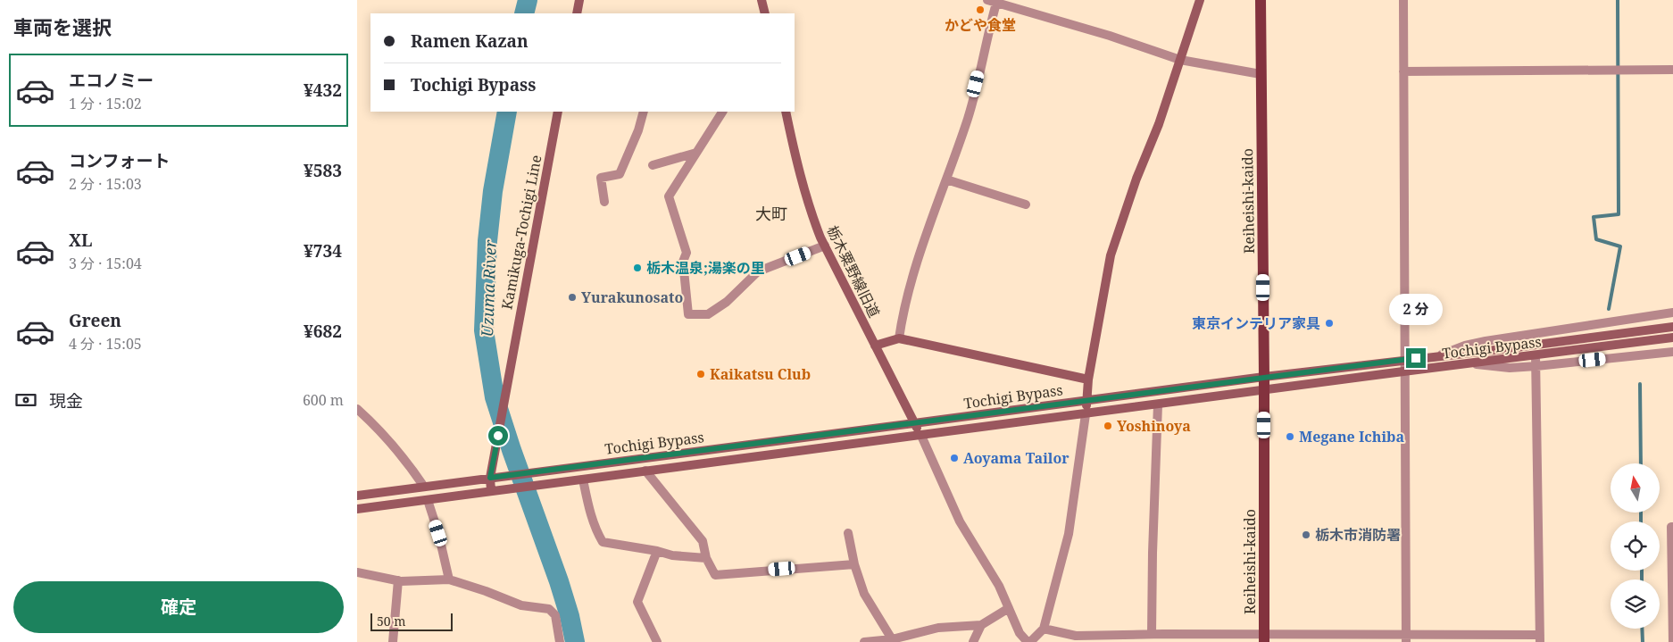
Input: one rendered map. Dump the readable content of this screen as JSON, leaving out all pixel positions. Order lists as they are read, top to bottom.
{
  "streets": {
    "main road": [
      "Reiheishi-kaido",
      "Kamikuga-Tochigi Line",
      "栃木粟野線旧道",
      "Tochigi Bypass"
    ]
  },
  "crossings": [
    ["Reiheishi-kaido", "Tochigi Bypass"],
    ["Kamikuga-Tochigi Line", "Tochigi Bypass"],
    ["栃木粟野線旧道", "Tochigi Bypass"]
  ],
  "districts": ["大町"],
  "water": ["Uzuma River"],
  "places": [
    "かどや食堂",
    "栃木温泉;湯楽の里",
    "Yurakunosato",
    "東京インテリア家具",
    "Kaikatsu Club",
    "Yoshinoya",
    "Megane Ichiba",
    "Aoyama Tailor",
    "栃木市消防署"
  ],
  "scale_bar": "50 m",
  "north": "top",
  "page": {
    "heading": "車両を選択",
    "banner": ["Ramen Kazan", "Tochigi Bypass"],
    "list": [
      {
        "name": "エコノミー",
        "note": "1 分 · 15:02",
        "value": "¥432"
      },
      {
        "name": "コンフォート",
        "note": "2 分 · 15:03",
        "value": "¥583"
      },
      {
        "name": "XL",
        "note": "3 分 · 15:04",
        "value": "¥734"
      },
      {
        "name": "Green",
        "note": "4 分 · 15:05",
        "value": "¥682"
      }
    ],
    "bubble": "2 分",
    "pay": ["現金", "600 m"],
    "buttons": "確定",
    "scale": "50 m"
  }
}
